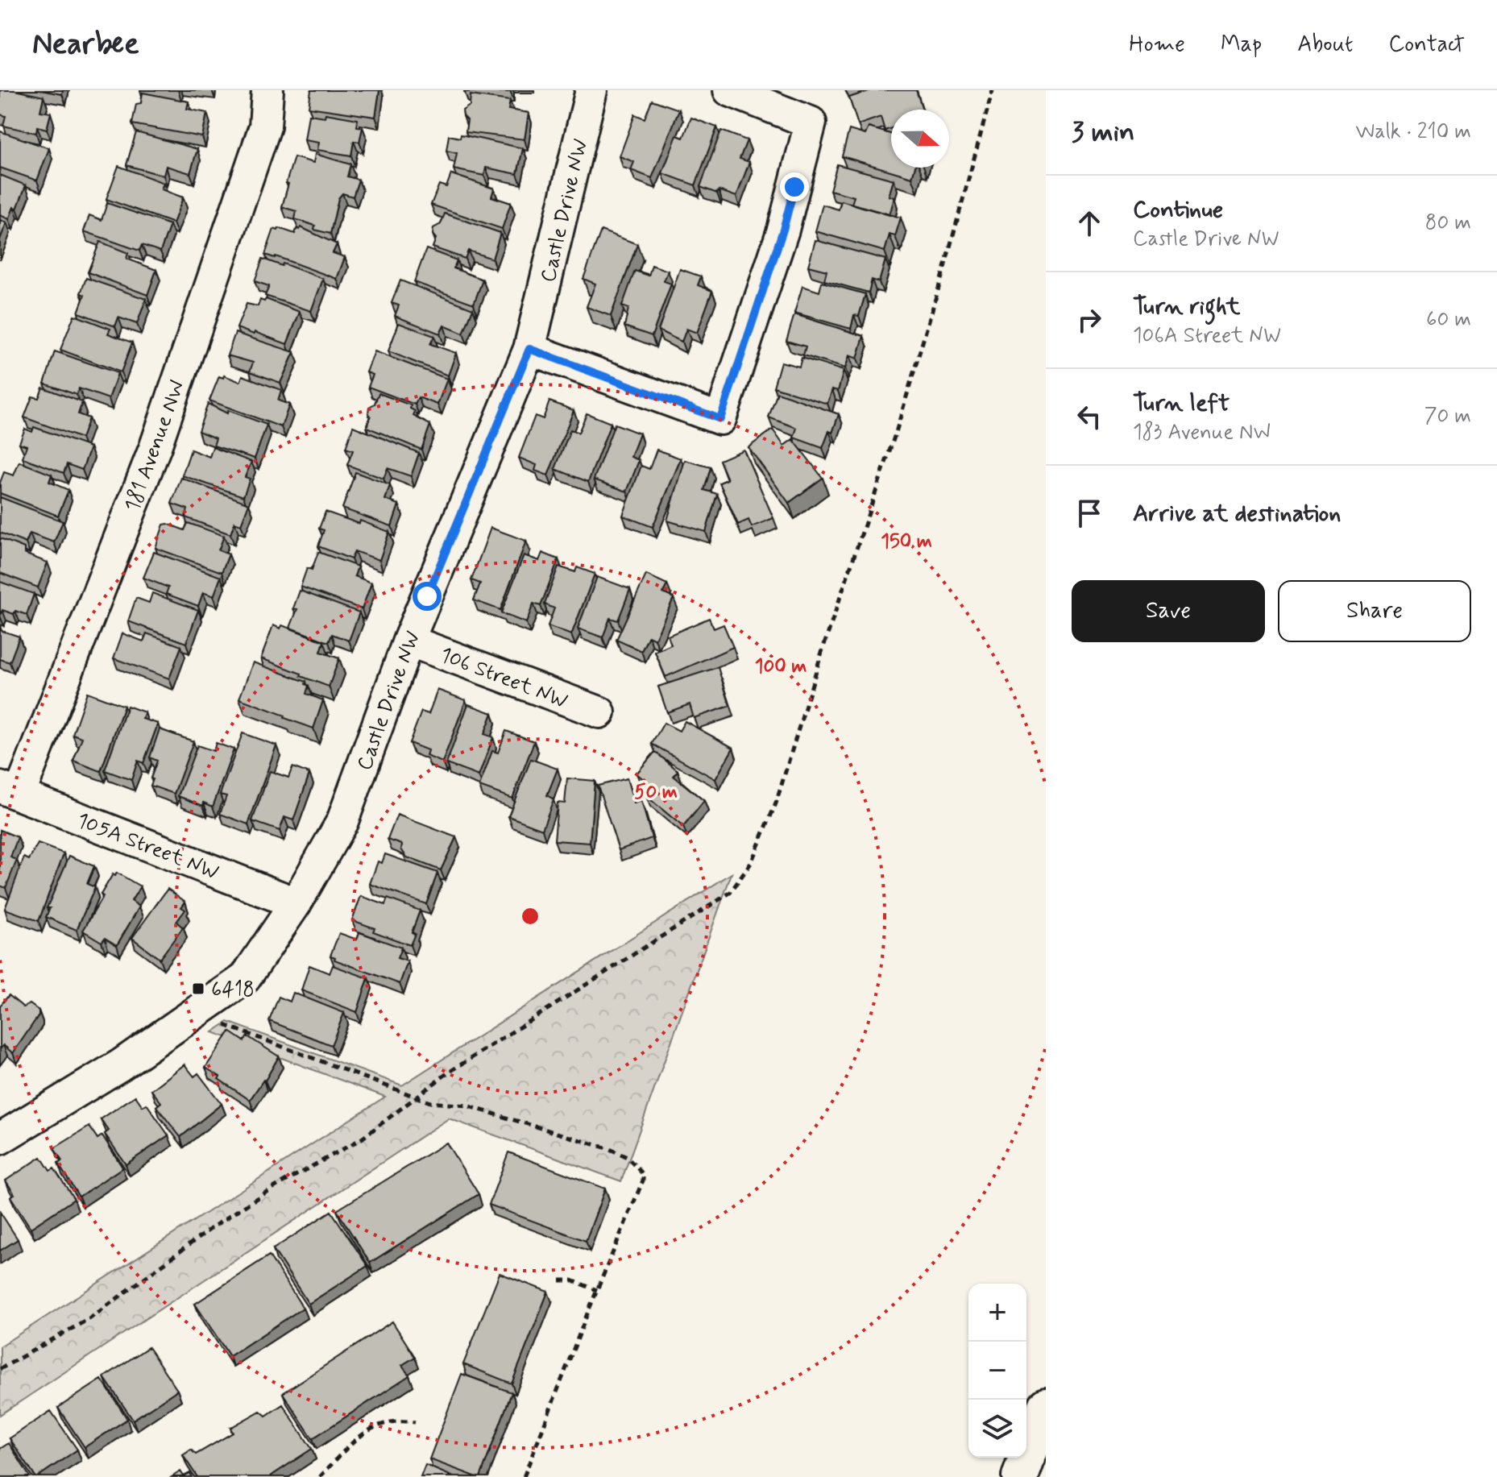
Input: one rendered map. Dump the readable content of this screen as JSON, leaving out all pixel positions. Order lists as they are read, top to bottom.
{
  "streets": {
    "street": [
      "Castle Drive NW",
      "181 Avenue NW",
      "106 Street NW",
      "105A Street NW"
    ]
  },
  "crossings": [
    ["Castle Drive NW", "106 Street NW"],
    ["Castle Drive NW", "105A Street NW"],
    ["181 Avenue NW", "105A Street NW"]
  ],
  "places": {
    "transit": ["6418"]
  },
  "north": "right",
  "page": {
    "header": "Nearbee",
    "nav": [
      "Home",
      "Map",
      "About",
      "Contact"
    ],
    "heading": ["3 min", "Walk · 210 m"],
    "list": [
      ["Continue", "Castle Drive NW", "80 m"],
      ["Turn right", "106A Street NW", "60 m"],
      ["Turn left", "183 Avenue NW", "70 m"],
      "Arrive at destination"
    ],
    "buttons": ["Save", "Share"],
    "map_buttons": ["+", "−"]
  },
  "rings": ["150 m", "100 m", "50 m"]
}
